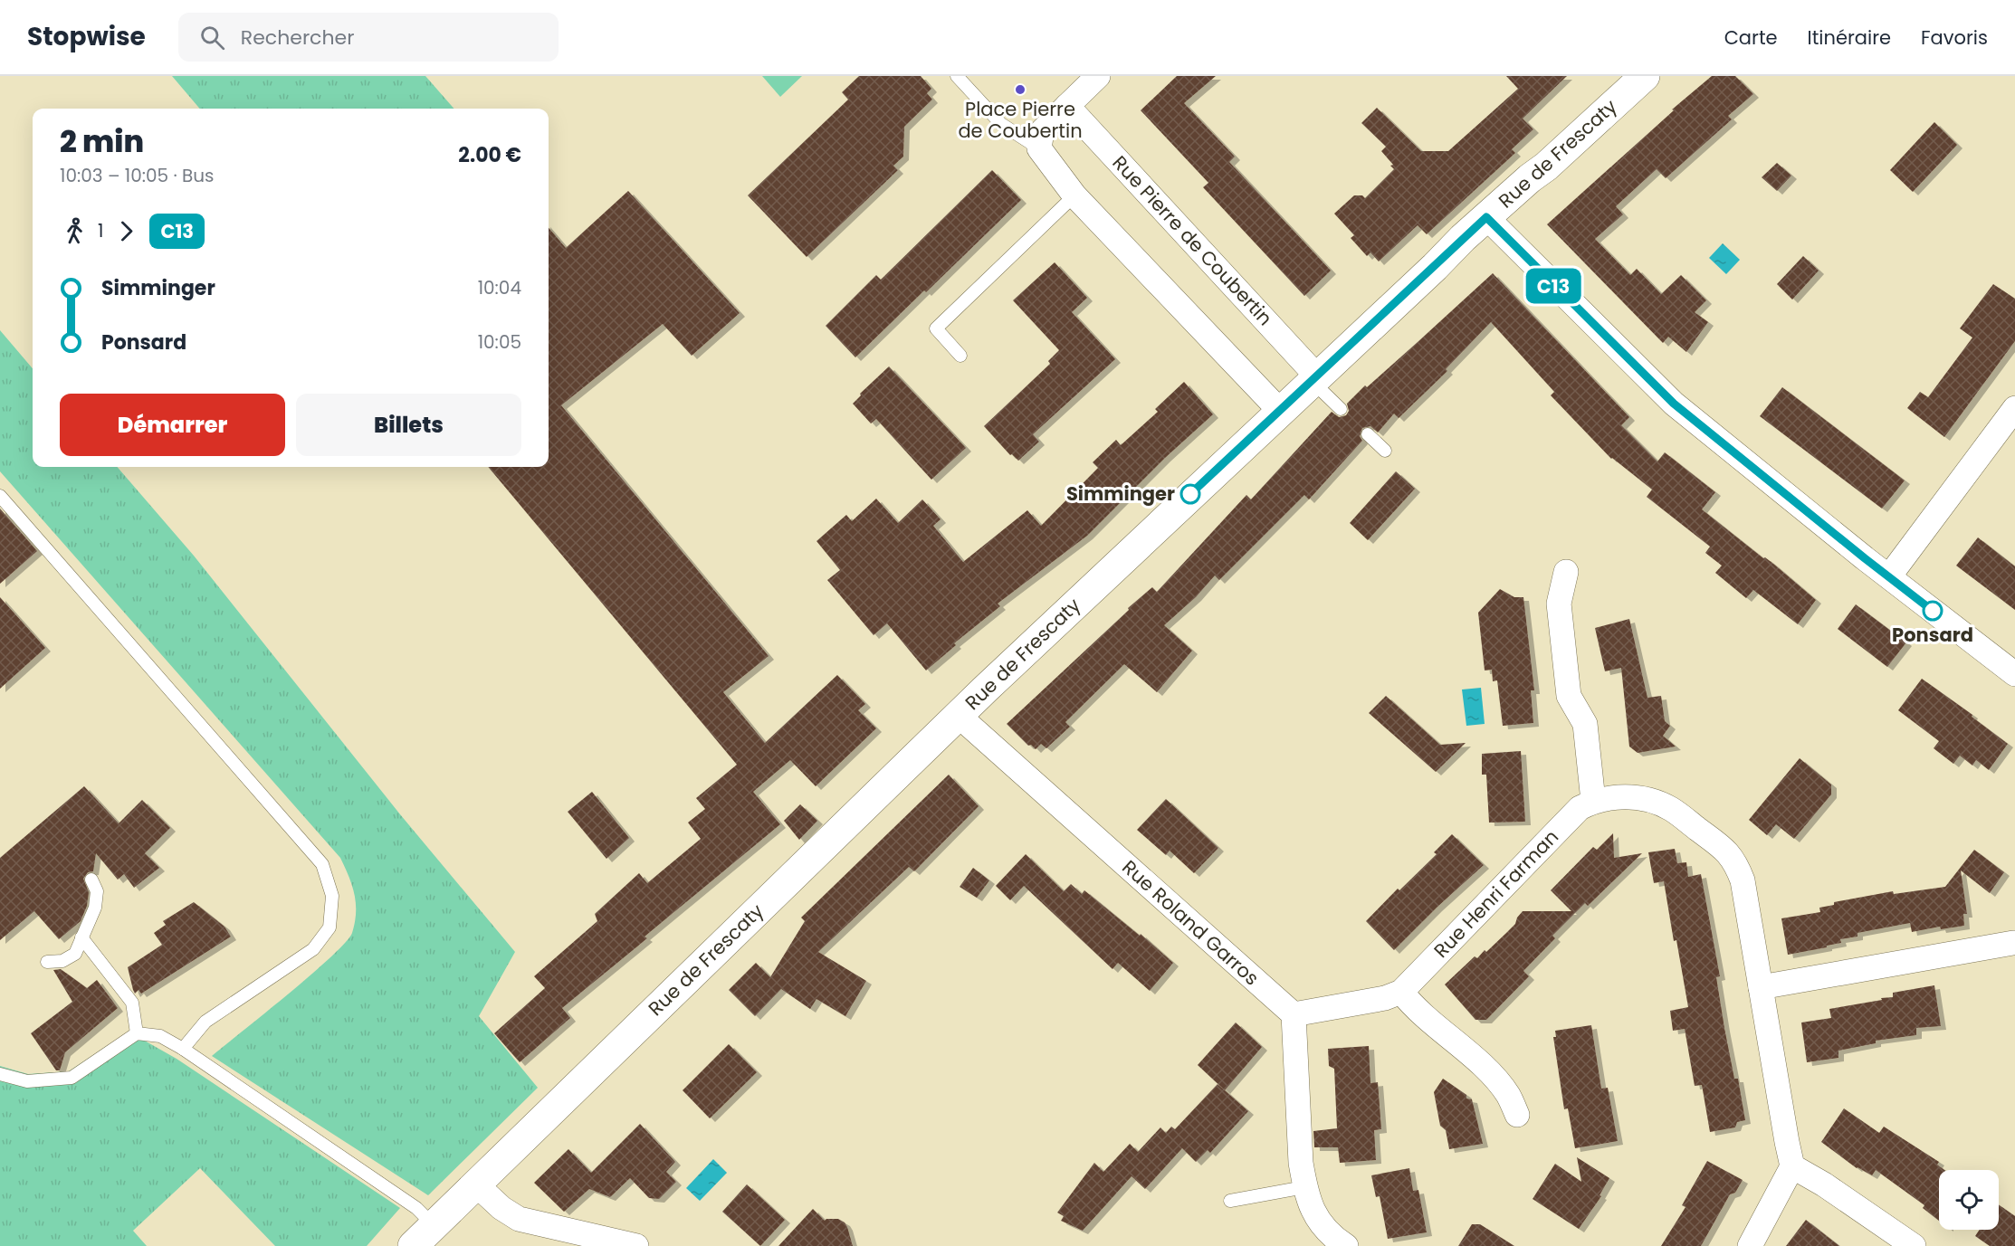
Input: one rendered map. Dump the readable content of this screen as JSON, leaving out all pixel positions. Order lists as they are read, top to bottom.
{
  "streets": {
    "street": [
      "Rue de Frescaty",
      "Rue Pierre de Coubertin",
      "Rue Henri Farman",
      "Rue Roland Garros"
    ]
  },
  "crossings": [
    ["Rue de Frescaty", "Rue Pierre de Coubertin"],
    ["Rue de Frescaty", "Rue Roland Garros"],
    ["Rue Henri Farman", "Rue Roland Garros"]
  ],
  "places": ["Place Pierre de Coubertin", "Simminger", "Ponsard"],
  "lines": ["bus line C13"],
  "page": {
    "header": "Stopwise",
    "search": "Rechercher",
    "nav": ["Carte", "Itinéraire", "Favoris"],
    "on_map": "C13",
    "heading": ["2 min", "10:03 – 10:05 · Bus", "2.00 €"],
    "legs": ["1", "C13"],
    "list": [
      {
        "name": "Simminger",
        "value": "10:04"
      },
      {
        "name": "Ponsard",
        "value": "10:05"
      }
    ],
    "buttons": ["Démarrer", "Billets"]
  }
}
